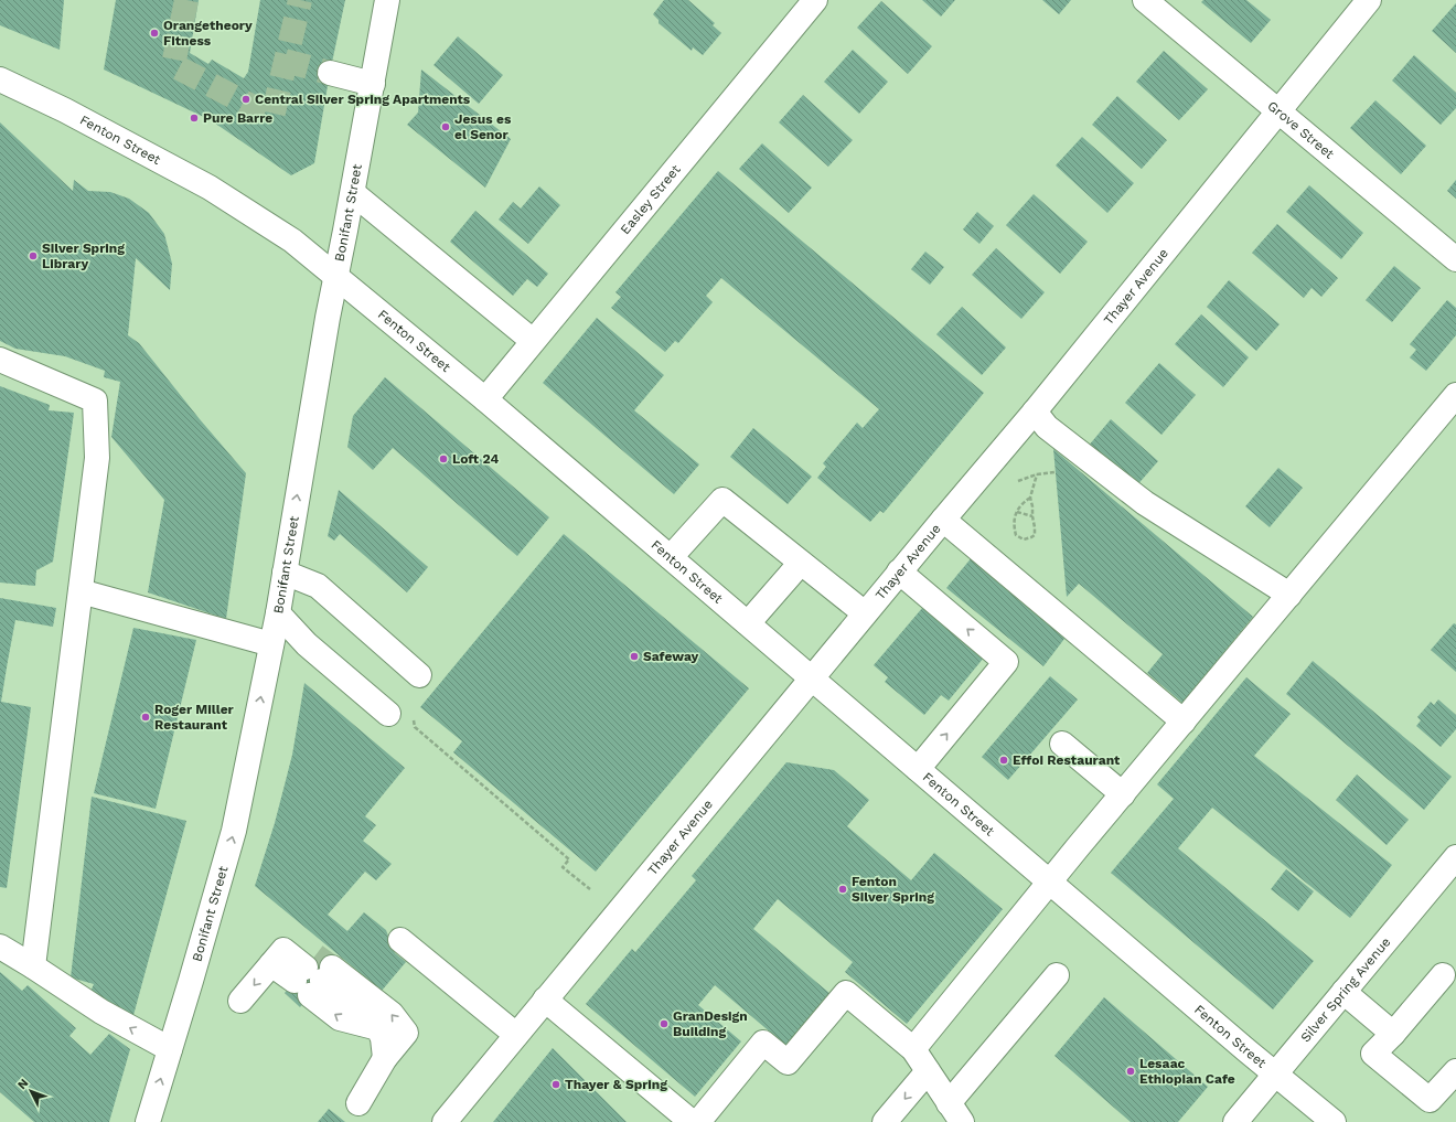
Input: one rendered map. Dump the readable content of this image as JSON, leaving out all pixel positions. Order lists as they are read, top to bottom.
{
  "streets": {
    "street": [
      "Grove Street",
      "Fenton Street",
      "Easley Street",
      "Bonifant Street",
      "Thayer Avenue",
      "Silver Spring Avenue"
    ]
  },
  "crossings": [
    ["Grove Street", "Thayer Avenue"],
    ["Fenton Street", "Easley Street"],
    ["Fenton Street", "Bonifant Street"],
    ["Fenton Street", "Thayer Avenue"],
    ["Fenton Street", "Silver Spring Avenue"]
  ],
  "places": [
    "Orangetheory Fitness",
    "Central Silver Spring Apartments",
    "Pure Barre",
    "Jesus es el Senor",
    "Silver Spring Library",
    "Loft 24",
    "Safeway",
    "Roger Miller Restaurant",
    "Effoi Restaurant",
    "Fenton Silver Spring",
    "GranDesign Building",
    "Lesaac Ethiopian Cafe",
    "Thayer & Spring"
  ],
  "north": "top left"
}
